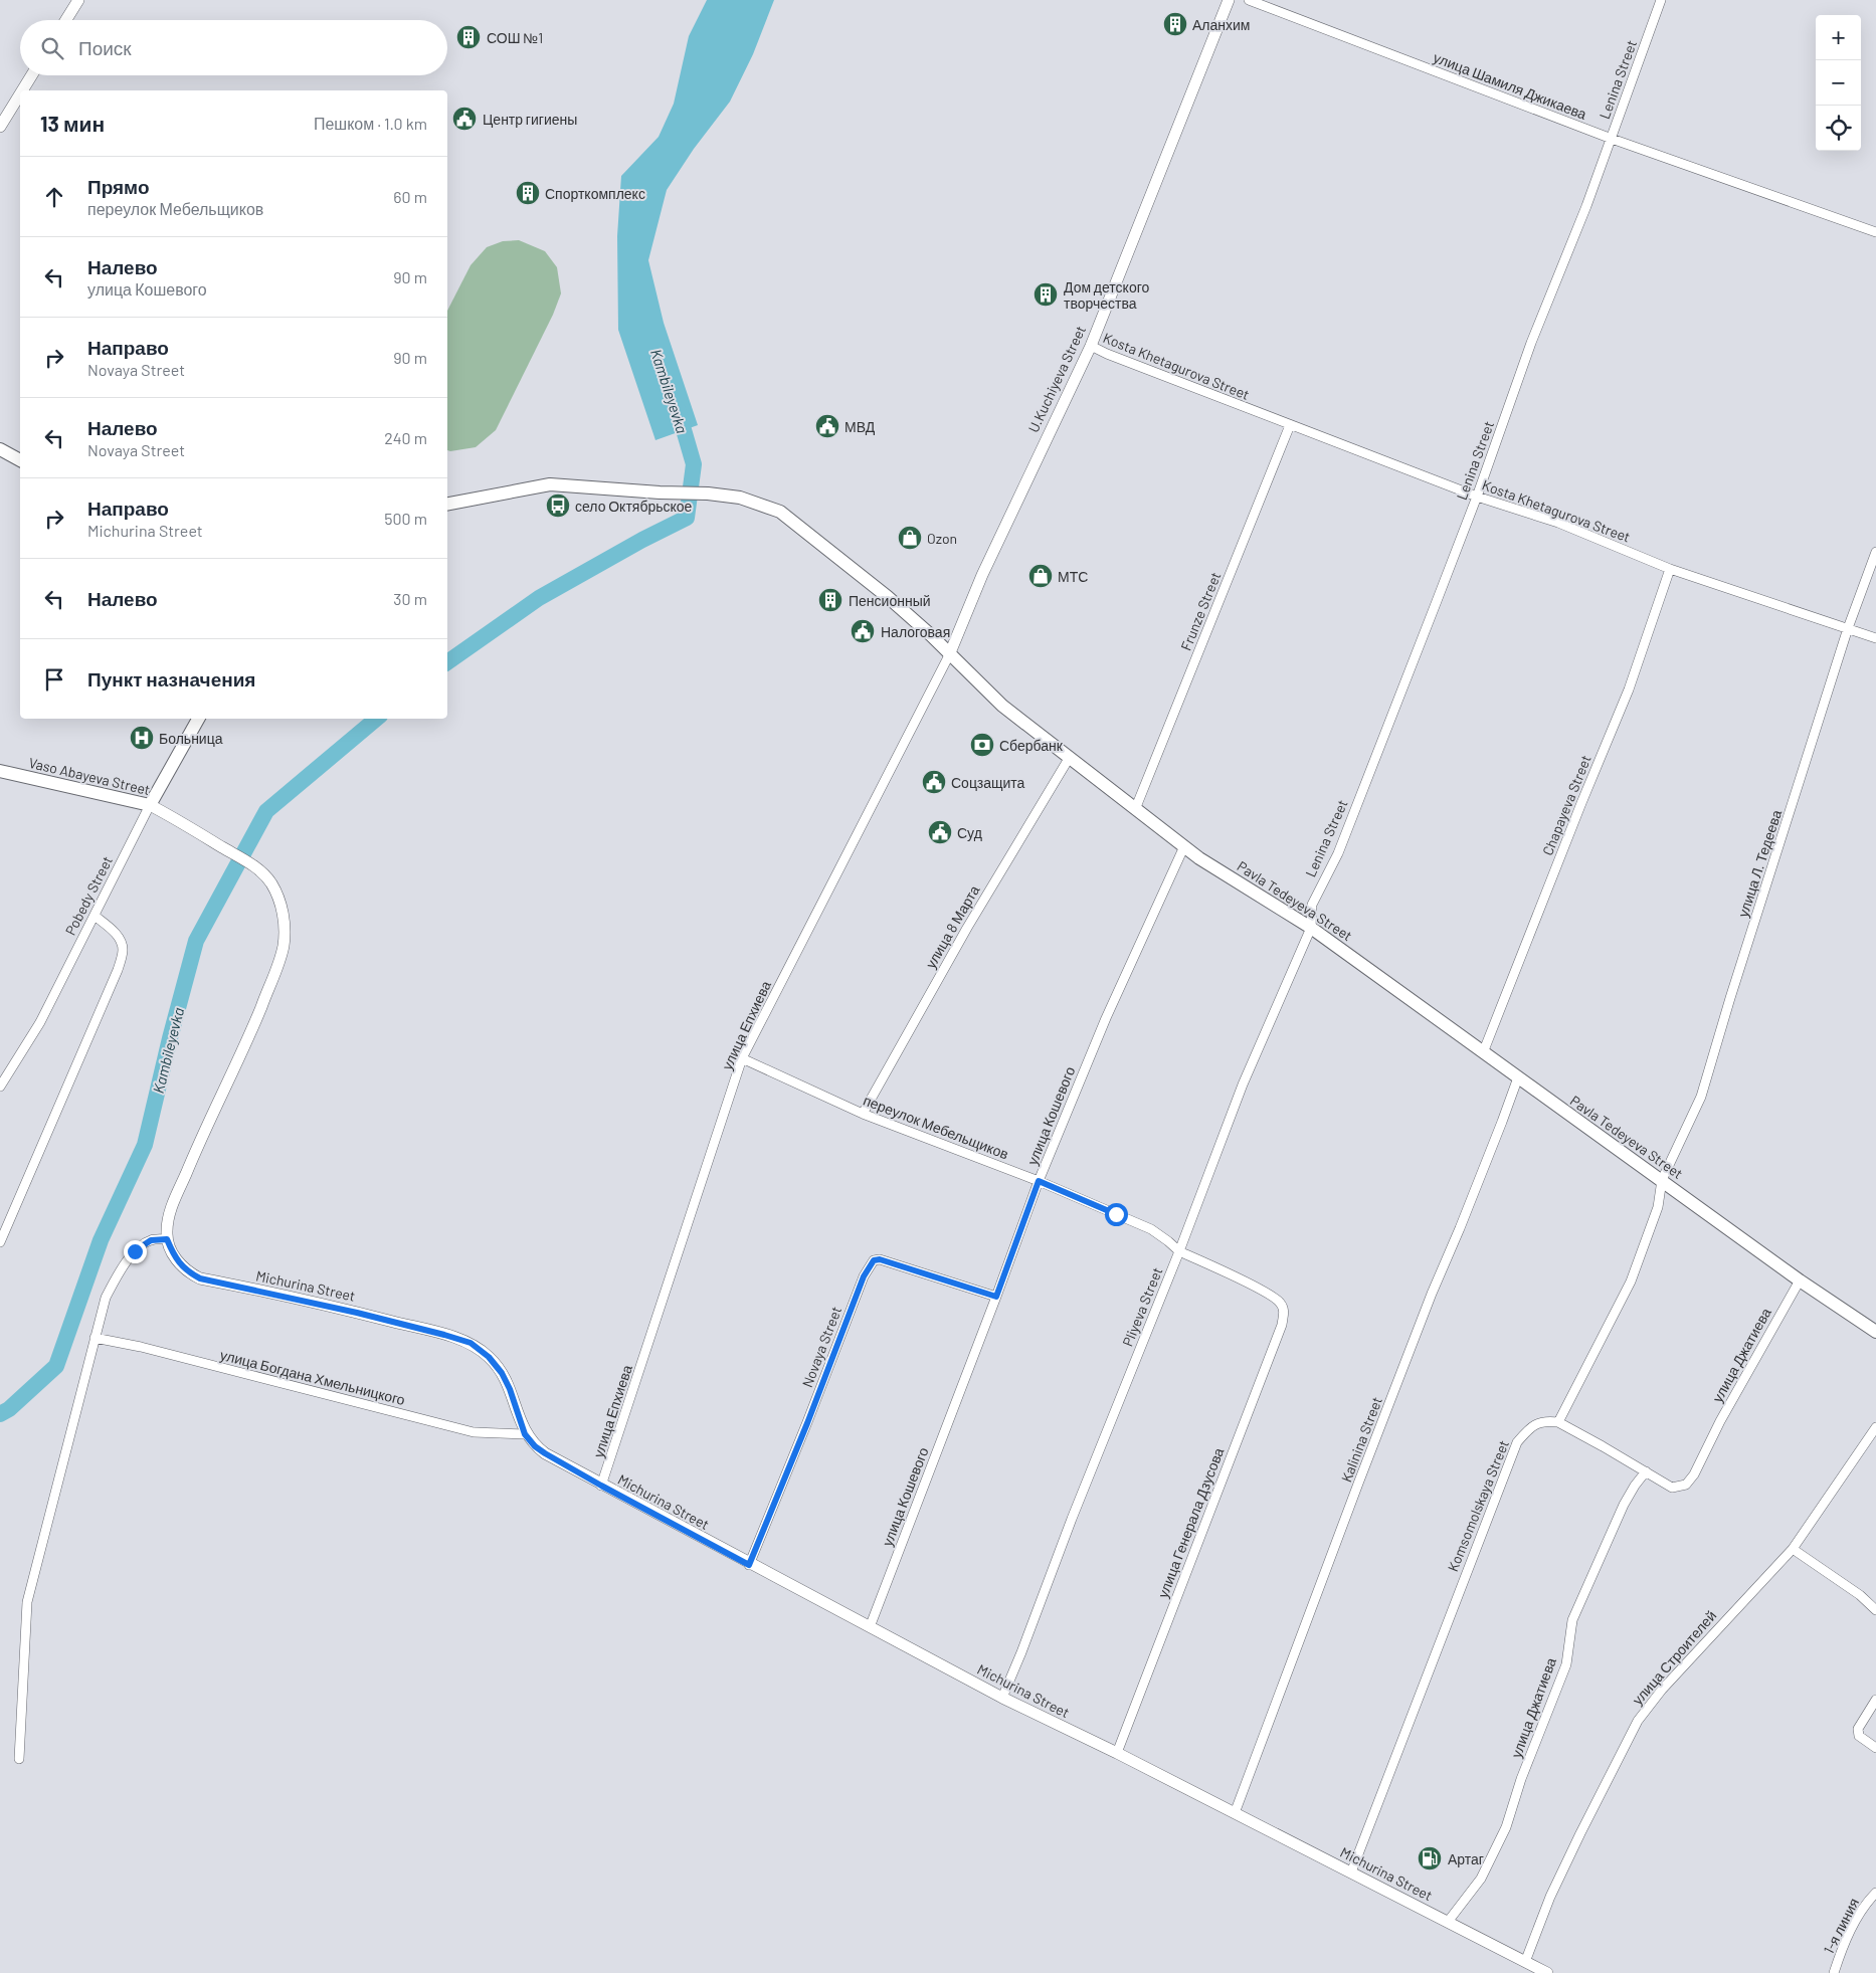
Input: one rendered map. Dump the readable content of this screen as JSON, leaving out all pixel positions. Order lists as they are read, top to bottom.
{
  "streets": {
    "main road": ["Vaso Abayeva Street", "Pobedy Street", "Pavla Tedeyeva Street"],
    "street": [
      "Lenina Street",
      "улица Шамиля Джикаева",
      "Kosta Khetagurova Street",
      "U.Kuchiyeva Street",
      "Frunze Street",
      "Chapayeva Street",
      "улица Л. Тедеева",
      "улица 8 Марта",
      "улица Епхиева",
      "улица Кошевого",
      "переулок Мебельщиков",
      "Michurina Street",
      "Pliyeva Street",
      "Novaya Street",
      "улица Джатиева",
      "улица Богдана Хмельницкого",
      "Kalinina Street",
      "Komsomolskaya Street",
      "улица Генерала Дзусова",
      "улица Строителей",
      "1-я линия"
    ]
  },
  "crossings": [
    ["Lenina Street", "улица Шамиля Джикаева"],
    ["Lenina Street", "Kosta Khetagurova Street"],
    ["Lenina Street", "Pavla Tedeyeva Street"],
    ["Lenina Street", "Pliyeva Street"],
    ["Kosta Khetagurova Street", "U.Kuchiyeva Street"],
    ["Kosta Khetagurova Street", "Frunze Street"],
    ["Kosta Khetagurova Street", "Chapayeva Street"],
    ["Kosta Khetagurova Street", "улица Л. Тедеева"],
    ["U.Kuchiyeva Street", "Pavla Tedeyeva Street"],
    ["U.Kuchiyeva Street", "улица Епхиева"],
    ["Frunze Street", "Pavla Tedeyeva Street"],
    ["Vaso Abayeva Street", "Pobedy Street"],
    ["Vaso Abayeva Street", "Michurina Street"],
    ["Chapayeva Street", "Pavla Tedeyeva Street"],
    ["улица Л. Тедеева", "Pavla Tedeyeva Street"],
    ["Pavla Tedeyeva Street", "улица 8 Марта"],
    ["Pavla Tedeyeva Street", "улица Епхиева"],
    ["Pavla Tedeyeva Street", "улица Кошевого"],
    ["Pavla Tedeyeva Street", "Pliyeva Street"],
    ["Pavla Tedeyeva Street", "улица Джатиева"],
    ["Pavla Tedeyeva Street", "Kalinina Street"],
    ["улица 8 Марта", "переулок Мебельщиков"],
    ["улица Епхиева", "переулок Мебельщиков"],
    ["улица Епхиева", "Michurina Street"],
    ["улица Кошевого", "переулок Мебельщиков"],
    ["улица Кошевого", "Michurina Street"],
    ["улица Кошевого", "Novaya Street"],
    ["переулок Мебельщиков", "Pliyeva Street"],
    ["переулок Мебельщиков", "улица Генерала Дзусова"],
    ["Michurina Street", "Pliyeva Street"],
    ["Michurina Street", "Novaya Street"],
    ["Michurina Street", "улица Джатиева"],
    ["Michurina Street", "улица Богдана Хмельницкого"],
    ["Michurina Street", "Kalinina Street"],
    ["Michurina Street", "Komsomolskaya Street"],
    ["Michurina Street", "улица Генерала Дзусова"],
    ["Michurina Street", "улица Строителей"],
    ["улица Джатиева", "Komsomolskaya Street"]
  ],
  "water": ["Kambileyevka"],
  "places": {
    "building": [
      "Аланхим",
      "СОШ №1",
      "Спорткомплекс",
      "Дом детского творчества",
      "Пенсионный"
    ],
    "public building": [
      "Центр гигиены",
      "МВД",
      "Налоговая",
      "Соцзащита",
      "Суд"
    ],
    "bus stop": ["село Октябрьское"],
    "shop": ["Ozon", "МТС"],
    "hospital": ["Больница"],
    "bank": ["Сбербанк"],
    "fuel station": ["Артаг"]
  },
  "page": {
    "map_buttons": ["+", "−"],
    "search": "Поиск",
    "heading": ["13 мин", "Пешком · 1.0 km"],
    "list": [
      ["Прямо", "переулок Мебельщиков", "60 m"],
      ["Налево", "улица Кошевого", "90 m"],
      ["Направо", "Novaya Street", "90 m"],
      ["Налево", "Novaya Street", "240 m"],
      ["Направо", "Michurina Street", "500 m"],
      ["Налево", "30 m"],
      "Пункт назначения"
    ]
  }
}
